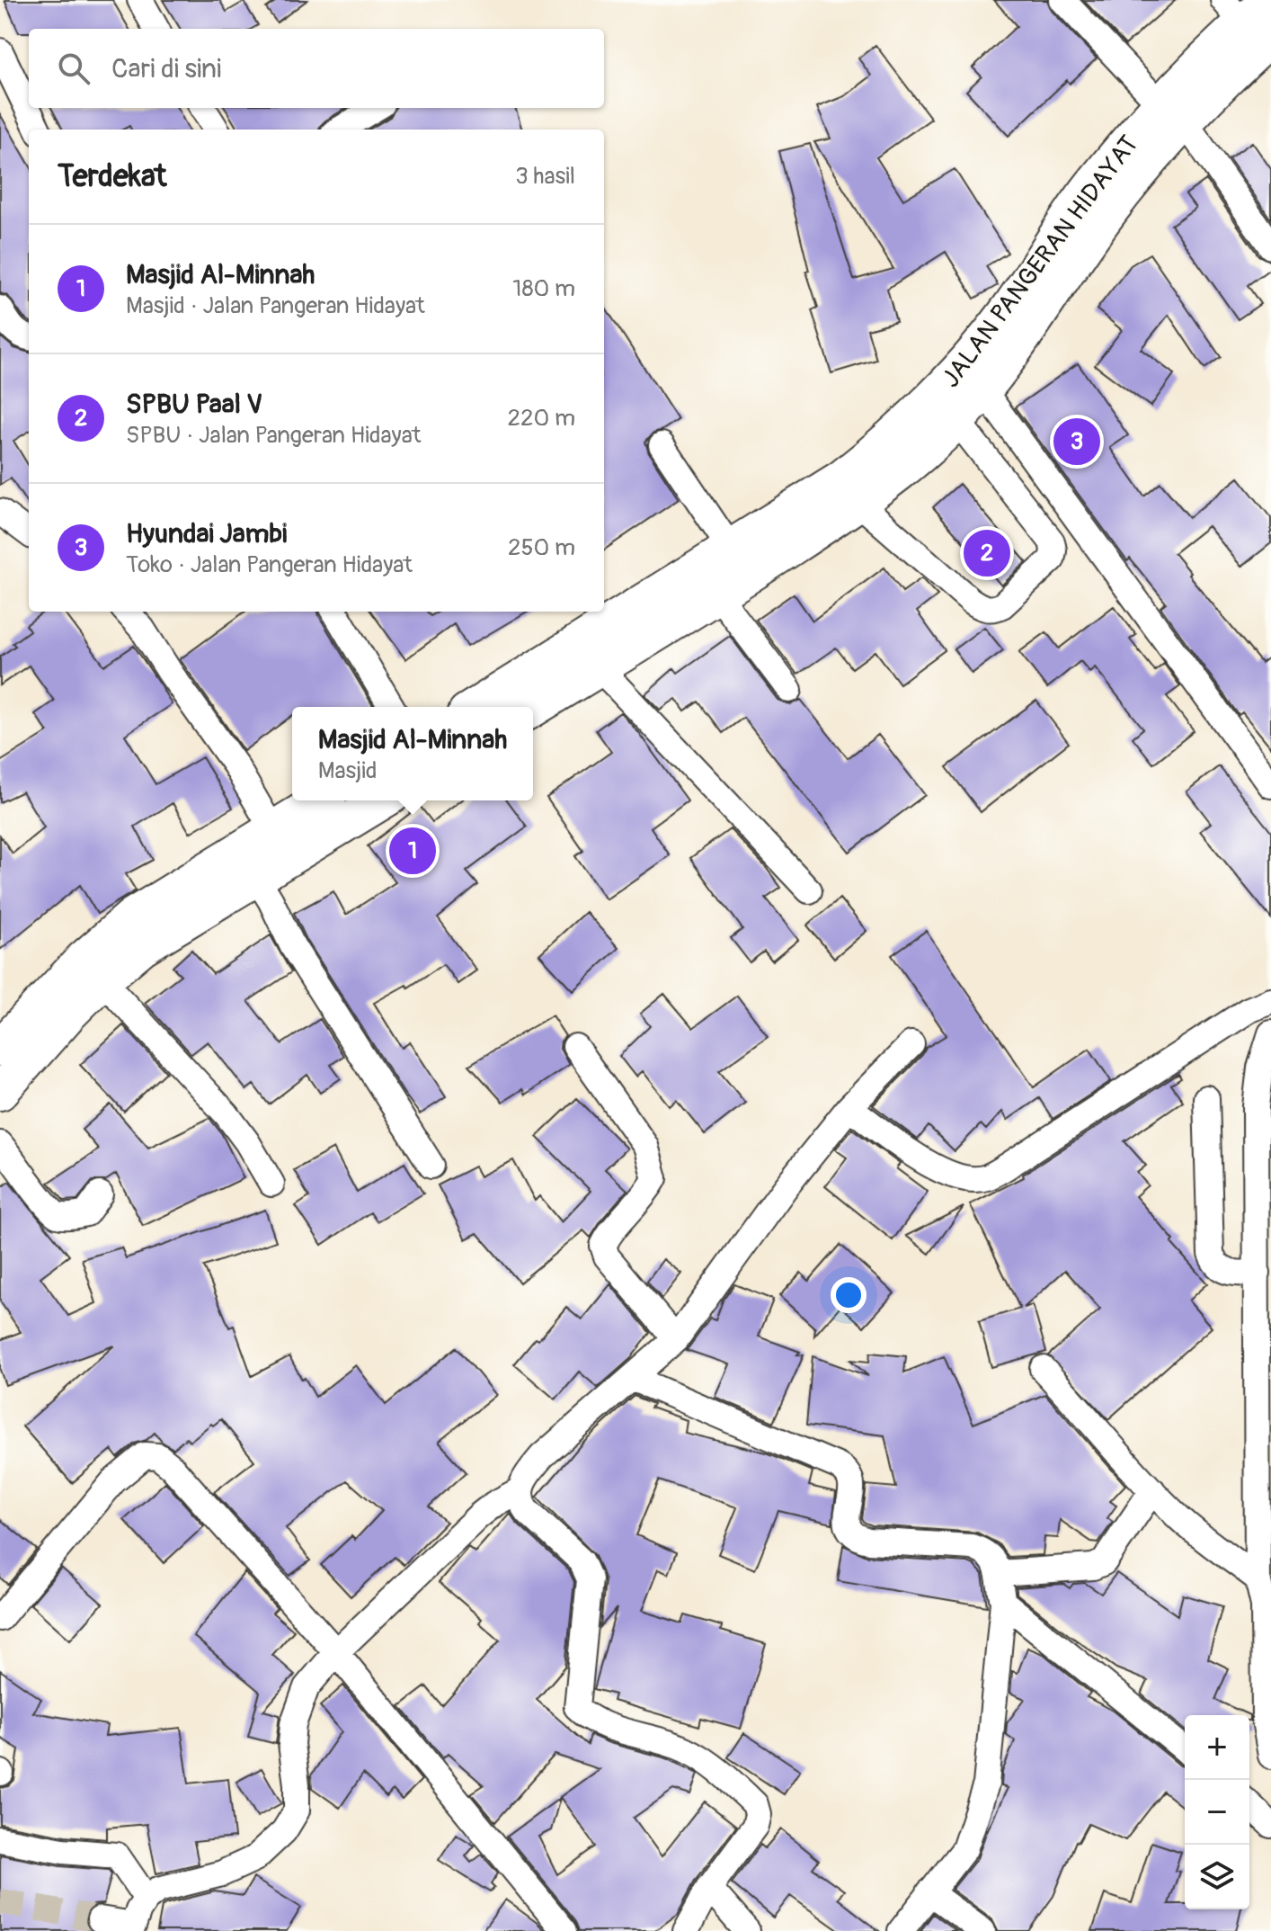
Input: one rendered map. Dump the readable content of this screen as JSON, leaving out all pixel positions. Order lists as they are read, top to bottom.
{
  "streets": {
    "highway": ["JALAN PANGERAN HIDAYAT"]
  },
  "page": {
    "search": "Cari di sini",
    "heading": ["Terdekat", "3 hasil"],
    "list": [
      {
        "mark": "1",
        "name": "Masjid Al-Minnah",
        "note": "Masjid · Jalan Pangeran Hidayat",
        "value": "180 m"
      },
      {
        "mark": "2",
        "name": "SPBU Paal V",
        "note": "SPBU · Jalan Pangeran Hidayat",
        "value": "220 m"
      },
      {
        "mark": "3",
        "name": "Hyundai Jambi",
        "note": "Toko · Jalan Pangeran Hidayat",
        "value": "250 m"
      }
    ],
    "pins": ["3", "2", "1"],
    "popup": ["Masjid Al-Minnah", "Masjid"],
    "map_buttons": ["+", "−"]
  }
}
